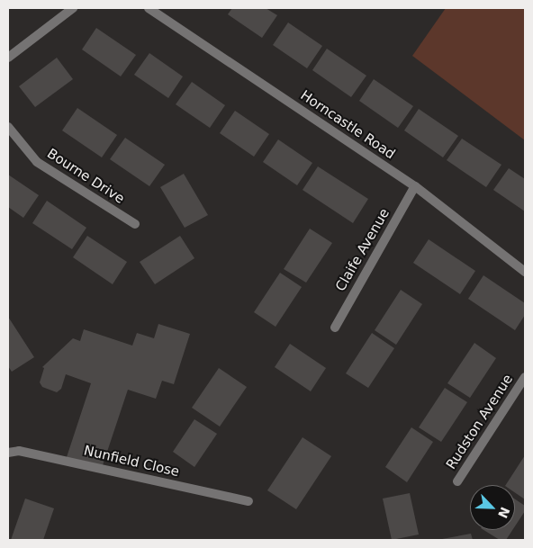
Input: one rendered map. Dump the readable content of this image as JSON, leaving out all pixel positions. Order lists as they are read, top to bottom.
{
  "streets": {
    "street": [
      "Horncastle Road",
      "Bourne Drive",
      "Claife Avenue",
      "Rudston Avenue",
      "Nunfield Close"
    ]
  },
  "crossings": [
    ["Horncastle Road", "Claife Avenue"]
  ],
  "north": "bottom right"
}
